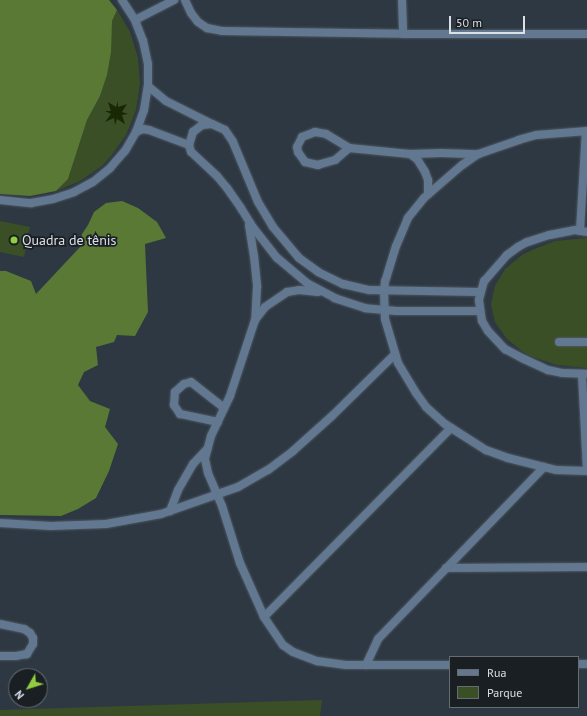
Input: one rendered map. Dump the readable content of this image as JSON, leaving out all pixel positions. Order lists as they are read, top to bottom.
{
  "places": ["Quadra de tênis"],
  "legend": ["Rua", "Parque"],
  "scale_bar": "50 m",
  "north": "bottom left"
}
